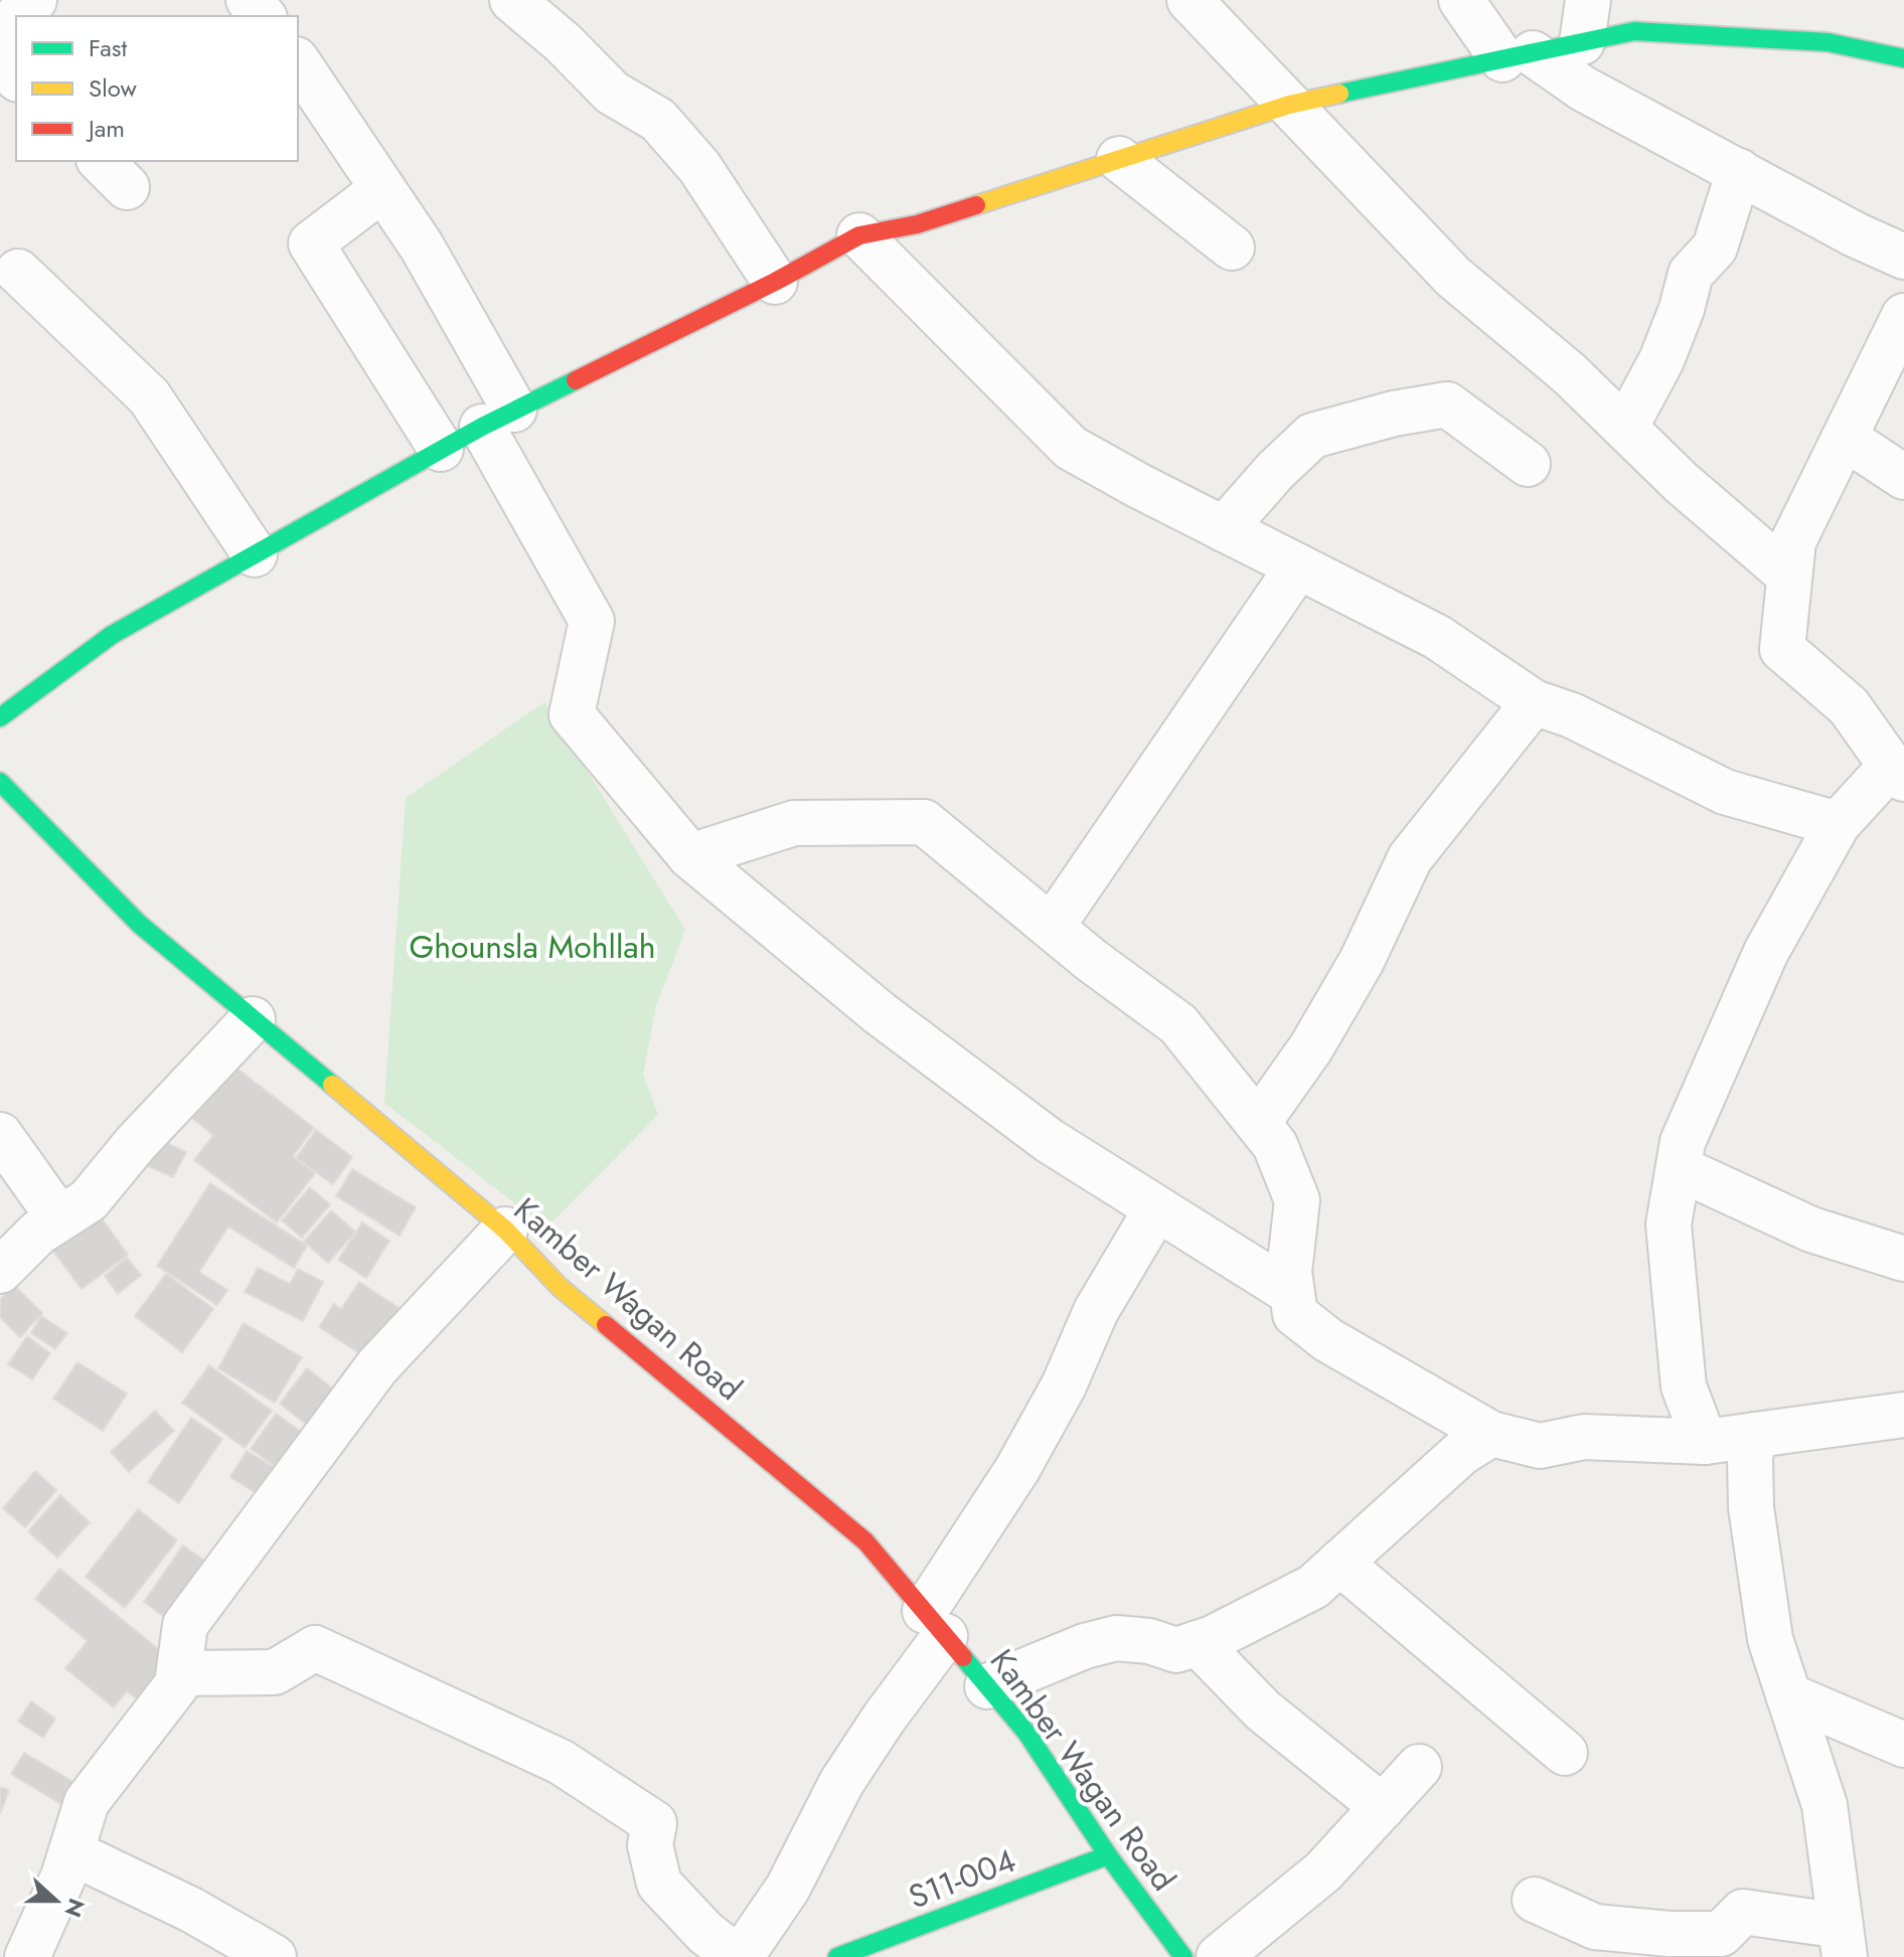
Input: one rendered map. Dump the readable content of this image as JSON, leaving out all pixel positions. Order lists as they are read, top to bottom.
{
  "streets": {
    "main road": ["Kamber Wagan Road", "S11-004"]
  },
  "crossings": [
    ["Kamber Wagan Road", "S11-004"]
  ],
  "parks": ["Ghounsla Mohllah"],
  "legend": ["Fast", "Slow", "Jam"],
  "north": "right"
}
